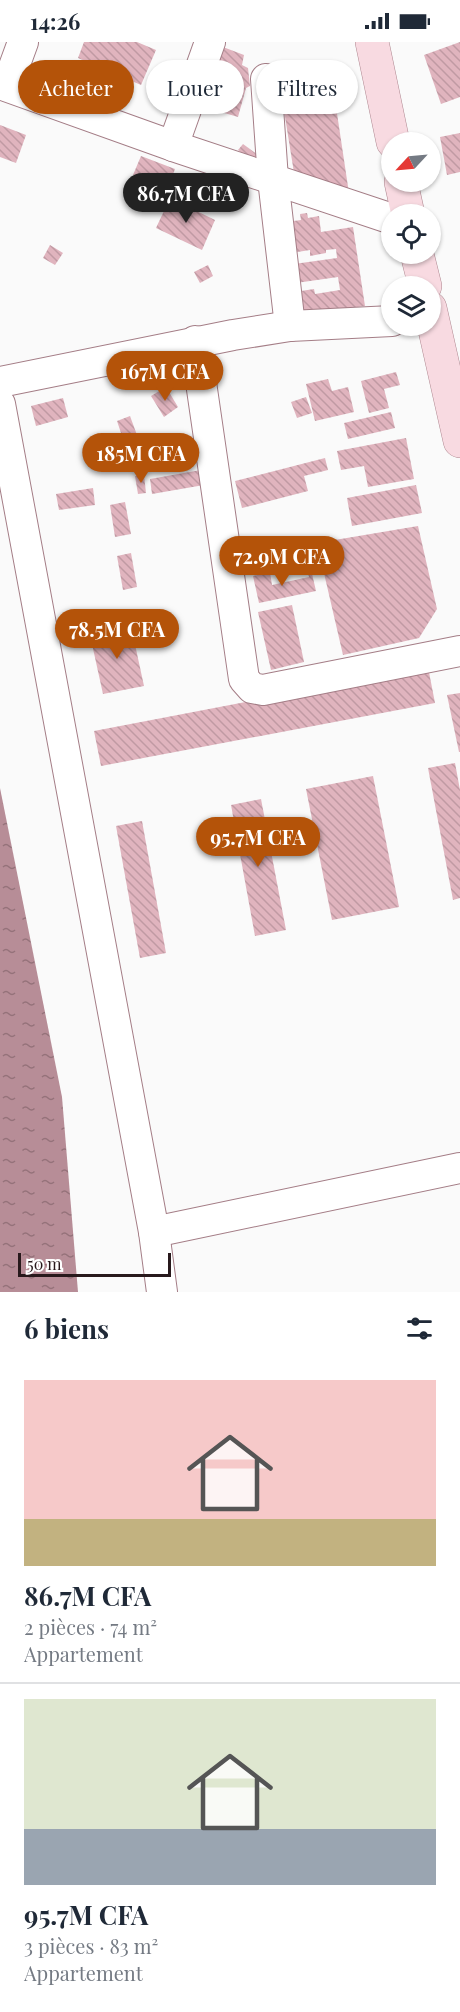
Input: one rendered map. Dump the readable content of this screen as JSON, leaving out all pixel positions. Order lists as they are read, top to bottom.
{
  "scale_bar": "50 m",
  "north": "bottom left",
  "page": {
    "status": "14:26",
    "chip": ["Acheter", "Louer", "Filtres"],
    "price": [
      "86.7M CFA",
      "167M CFA",
      "185M CFA",
      "72.9M CFA",
      "78.5M CFA",
      "95.7M CFA"
    ],
    "scale": "50 m",
    "heading": "6 biens",
    "list": [
      {
        "name": "86.7M CFA",
        "note": "2 pièces · 74 m² · Appartement"
      },
      {
        "name": "95.7M CFA",
        "note": "3 pièces · 83 m² · Appartement"
      }
    ]
  }
}
